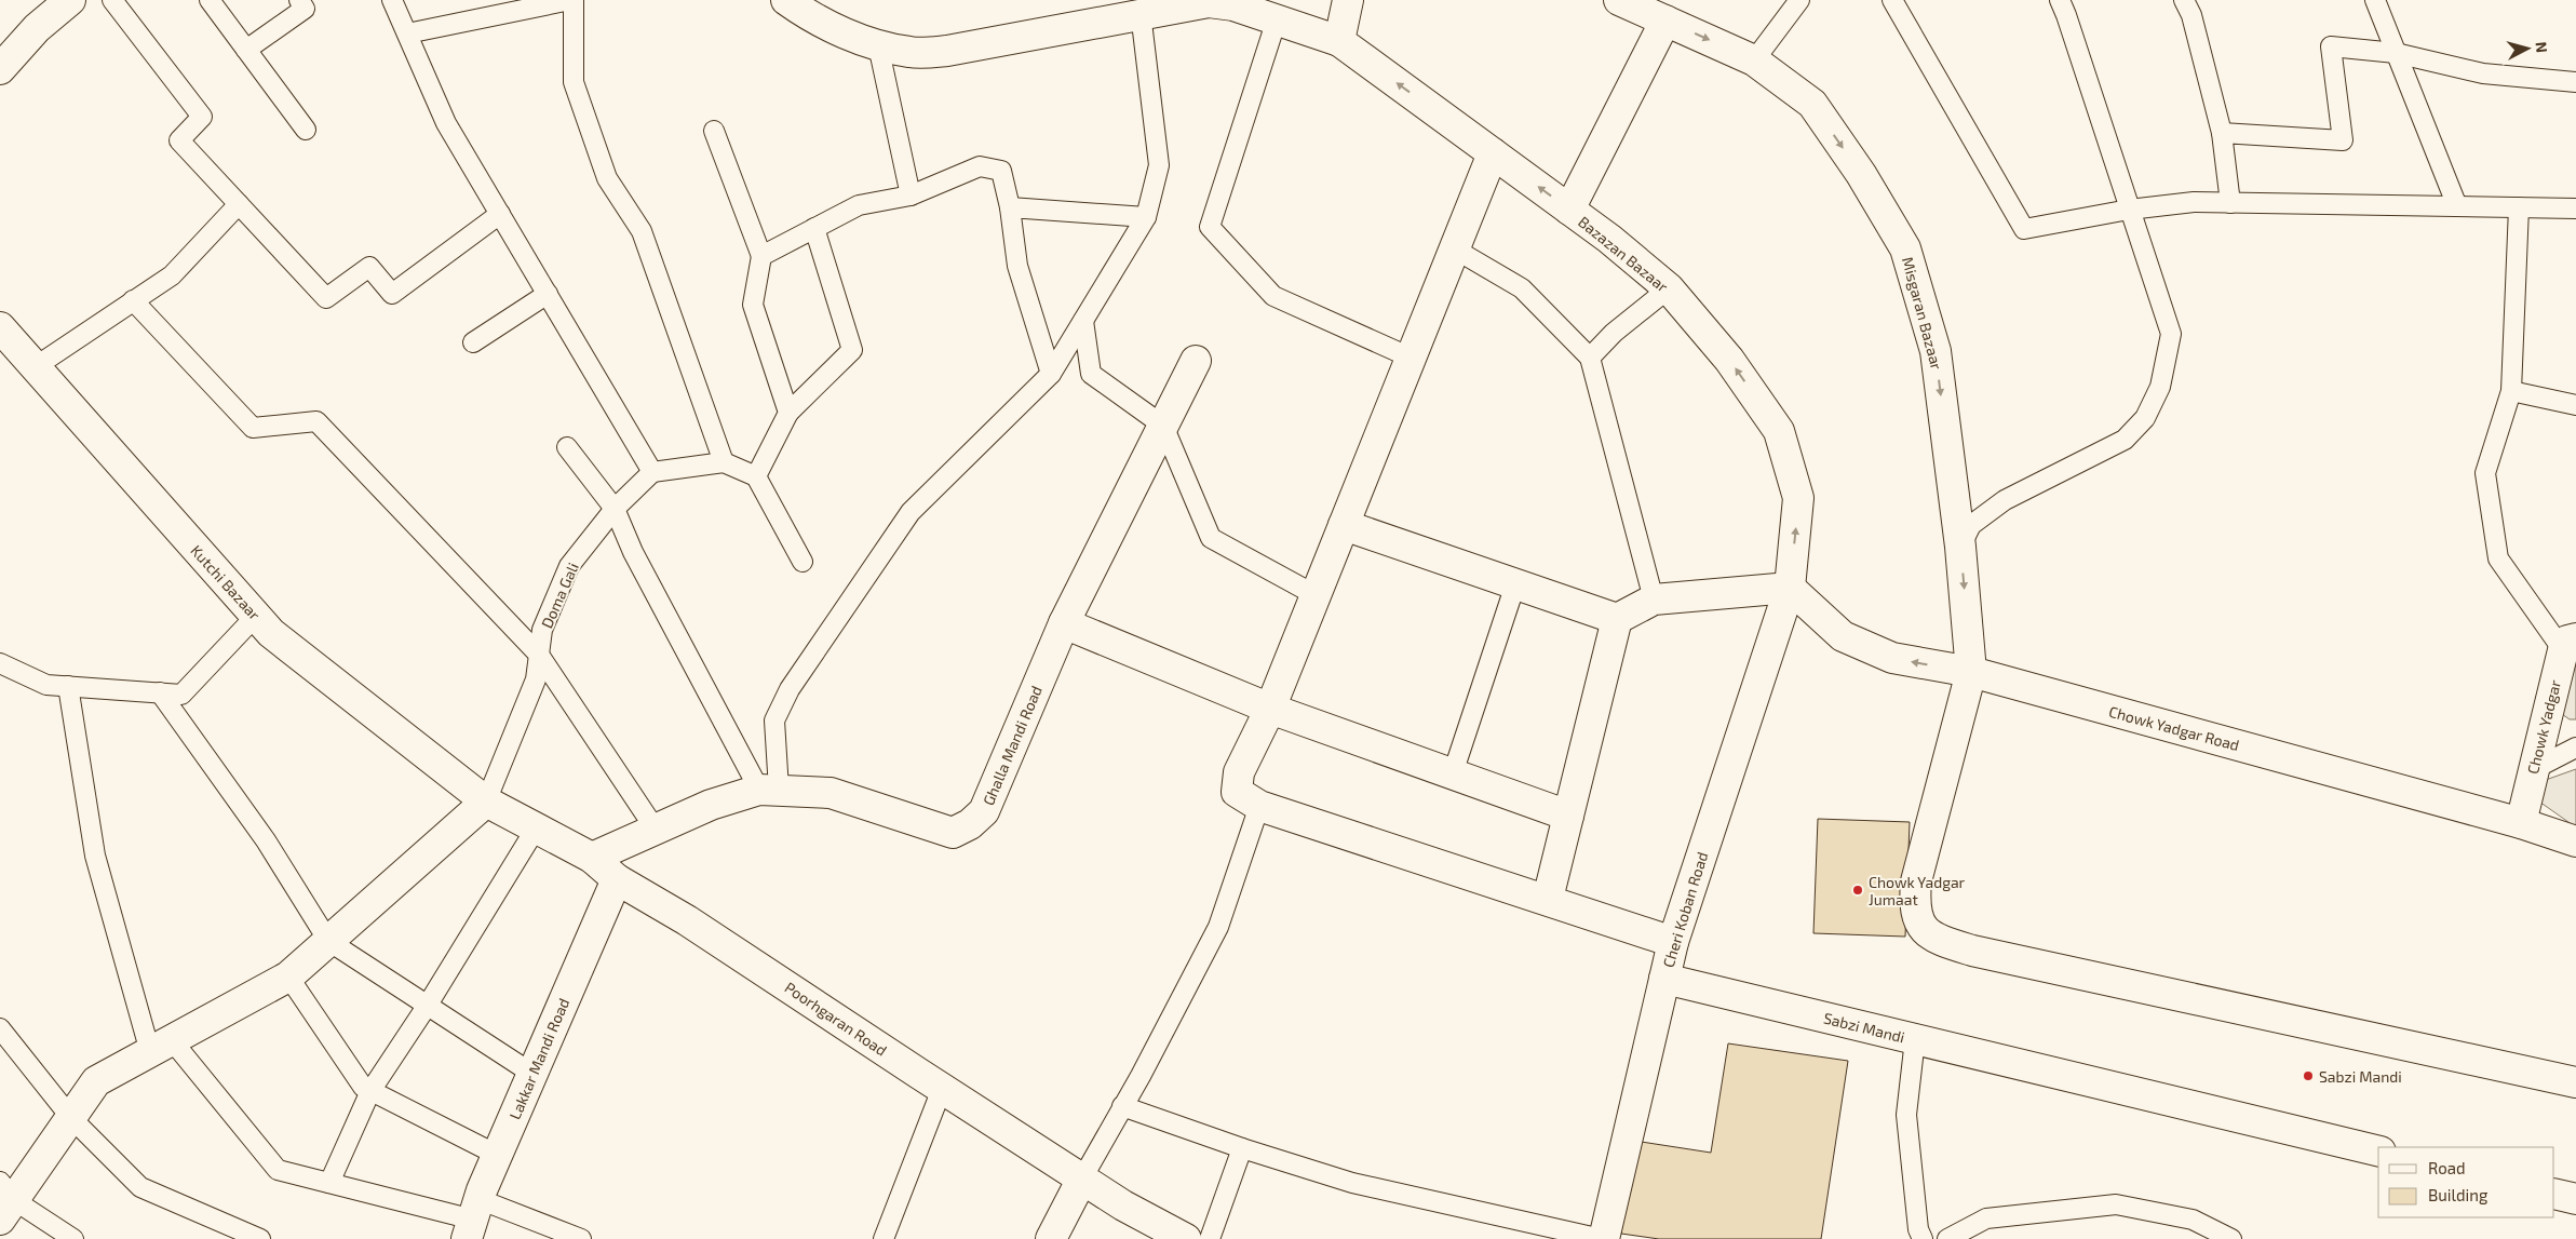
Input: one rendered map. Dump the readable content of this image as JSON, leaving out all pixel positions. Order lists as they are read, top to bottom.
{
  "streets": {
    "street": [
      "Bazazan Bazaar",
      "Misgaran Bazaar",
      "Kutchi Bazaar",
      "Chowk Yadgar",
      "Chowk Yadgar Road",
      "Ghalla Mandi Road",
      "Cheri Koban Road",
      "Poorhgaran Road",
      "Sabzi Mandi",
      "Lakkar Mandi Road"
    ],
    "lane": ["Doma Gali"]
  },
  "crossings": [
    ["Bazazan Bazaar", "Chowk Yadgar Road"],
    ["Bazazan Bazaar", "Cheri Koban Road"],
    ["Misgaran Bazaar", "Chowk Yadgar Road"],
    ["Kutchi Bazaar", "Doma Gali"],
    ["Kutchi Bazaar", "Poorhgaran Road"],
    ["Doma Gali", "Poorhgaran Road"],
    ["Chowk Yadgar", "Chowk Yadgar Road"],
    ["Chowk Yadgar Road", "Cheri Koban Road"],
    ["Ghalla Mandi Road", "Poorhgaran Road"],
    ["Cheri Koban Road", "Sabzi Mandi"],
    ["Poorhgaran Road", "Lakkar Mandi Road"]
  ],
  "one_way": ["Bazazan Bazaar", "Misgaran Bazaar"],
  "places": ["Chowk Yadgar Jumaat", "Sabzi Mandi"],
  "legend": ["Road", "Building"],
  "north": "right"
}
